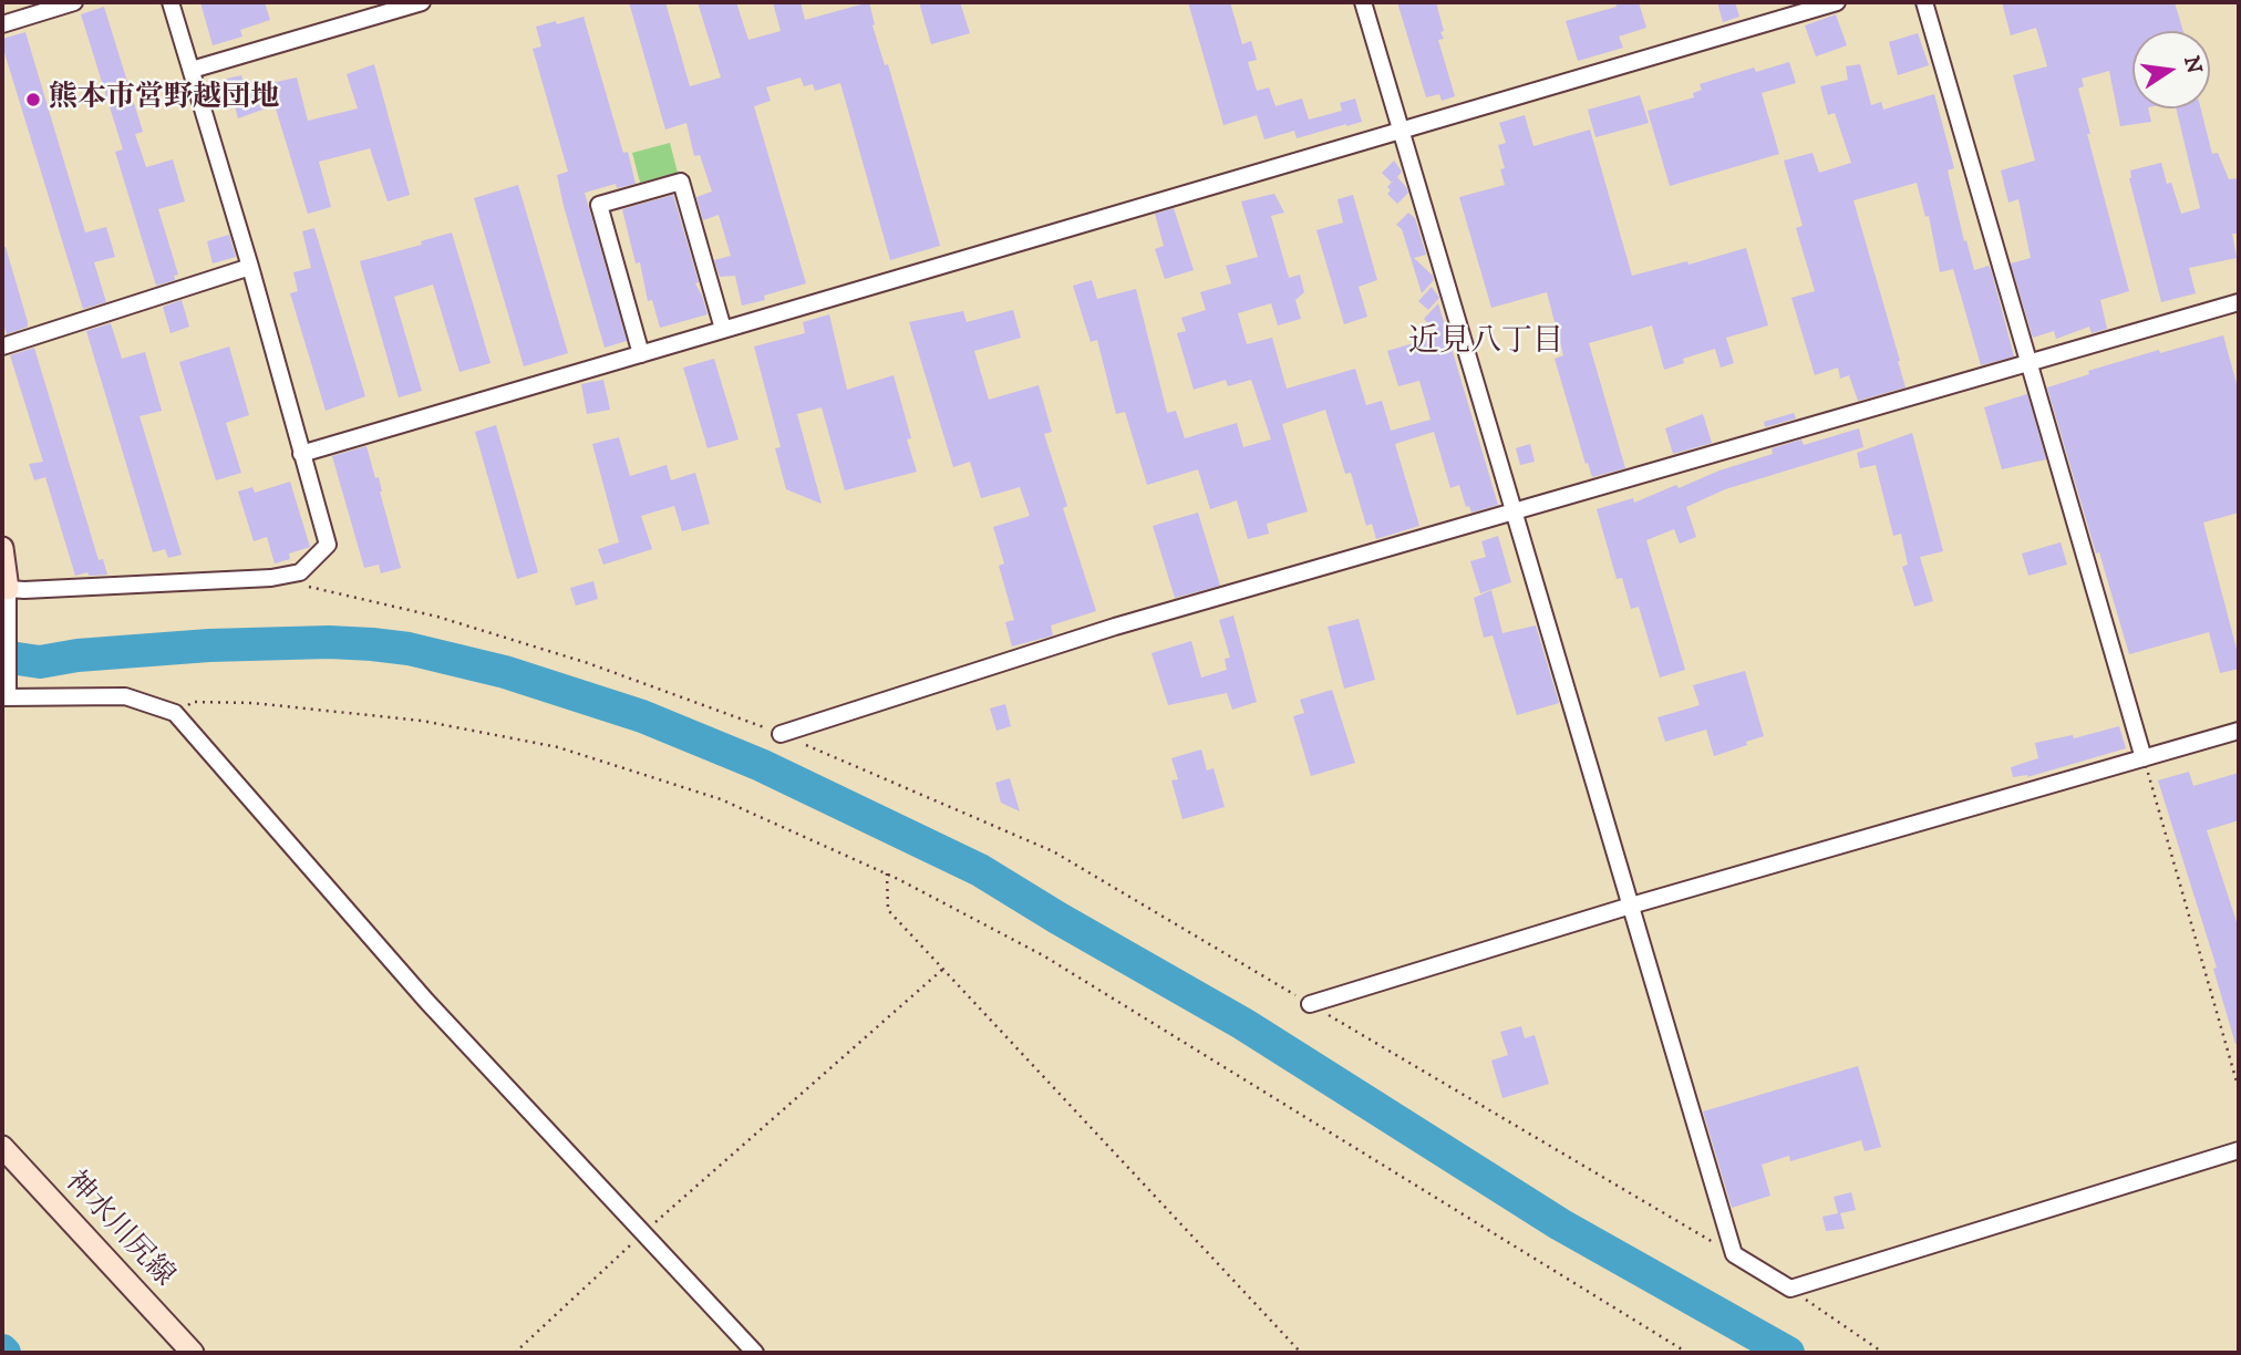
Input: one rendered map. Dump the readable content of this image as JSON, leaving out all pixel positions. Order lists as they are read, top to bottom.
{
  "streets": {
    "main road": ["神水川尻線"]
  },
  "districts": ["近見八丁目"],
  "places": ["熊本市営野越団地"],
  "north": "right"
}
